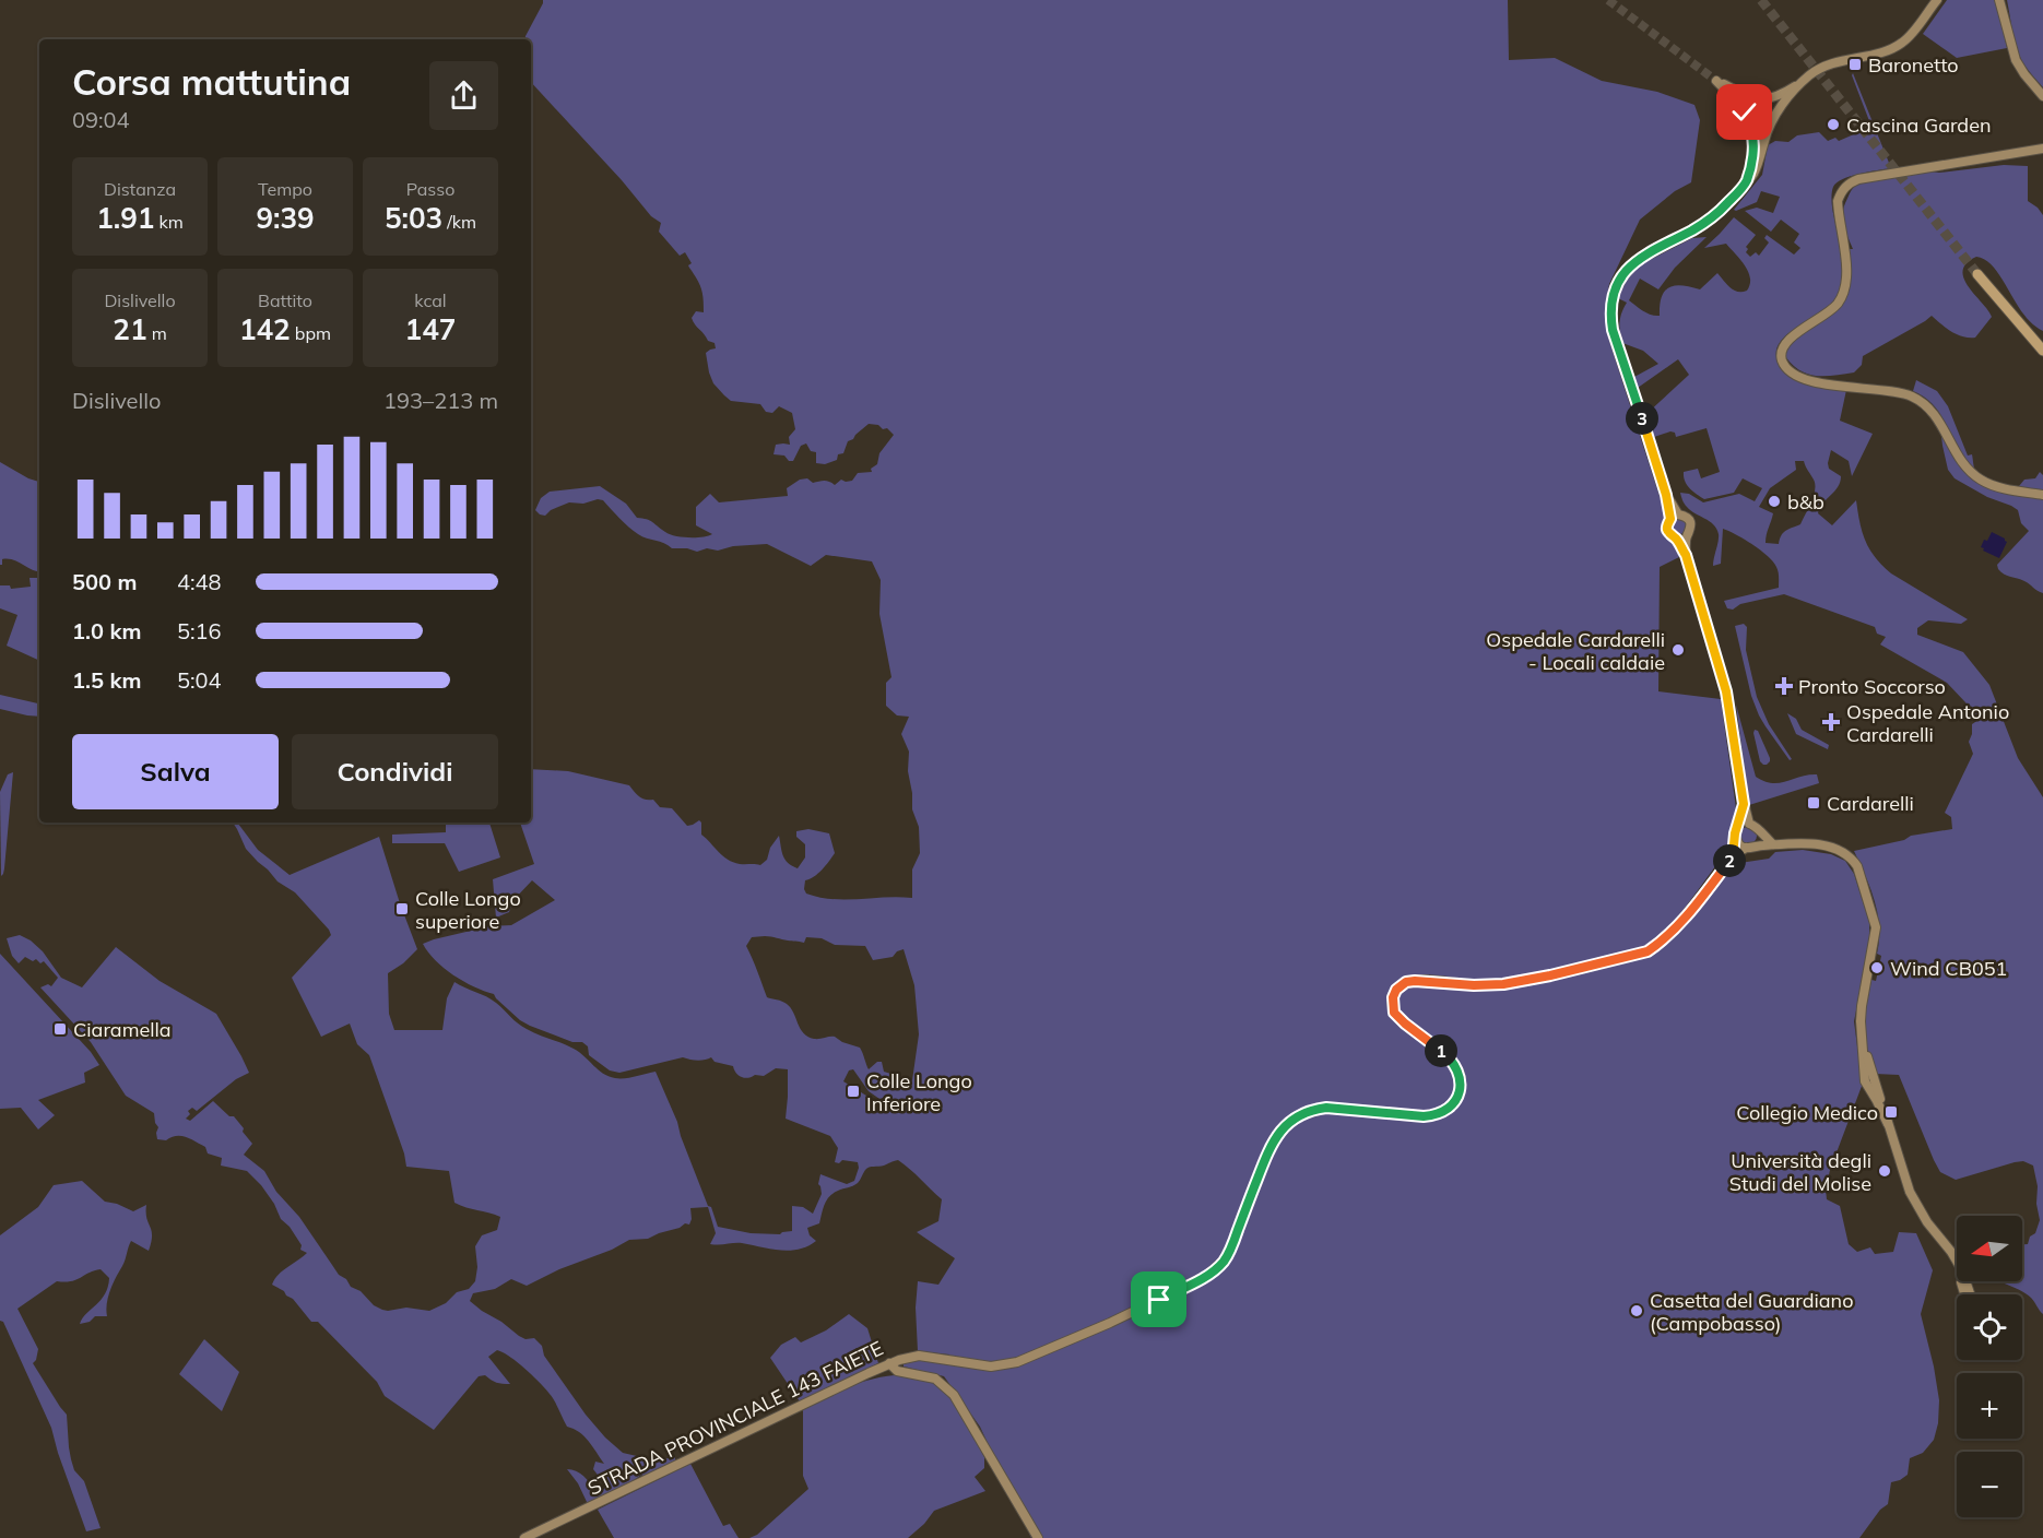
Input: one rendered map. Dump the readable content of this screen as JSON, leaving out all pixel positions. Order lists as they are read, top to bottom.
{
  "streets": {
    "main road": ["STRADA PROVINCIALE 143 FAIETE"]
  },
  "places": {
    "transit": [
      "Baronetto",
      "Cardarelli",
      "Colle Longo superiore",
      "Ciaramella",
      "Colle Longo Inferiore",
      "Collegio Medico"
    ],
    "other": [
      "Cascina Garden",
      "b&b",
      "Ospedale Cardarelli - Locali caldaie",
      "Wind CB051",
      "Università degli Studi del Molise",
      "Casetta del Guardiano (Campobasso)"
    ],
    "health": ["Pronto Soccorso", "Ospedale Antonio Cardarelli"]
  },
  "north": "left",
  "page": {
    "heading": ["Corsa mattutina", "09:04"],
    "stats": [
      ["Distanza", "1.91 km"],
      ["Tempo", "9:39"],
      ["Passo", "5:03 /km"],
      ["Dislivello", "21 m"],
      ["Battito", "142 bpm"],
      ["kcal", "147"]
    ],
    "chart": ["Dislivello", "193–213 m"],
    "pins": ["3", "2", "1"],
    "list": [
      {
        "name": "500 m",
        "note": "4:48"
      },
      {
        "name": "1.0 km",
        "note": "5:16"
      },
      {
        "name": "1.5 km",
        "note": "5:04"
      }
    ],
    "buttons": ["Salva", "Condividi"],
    "map_buttons": ["+", "−"]
  }
}
